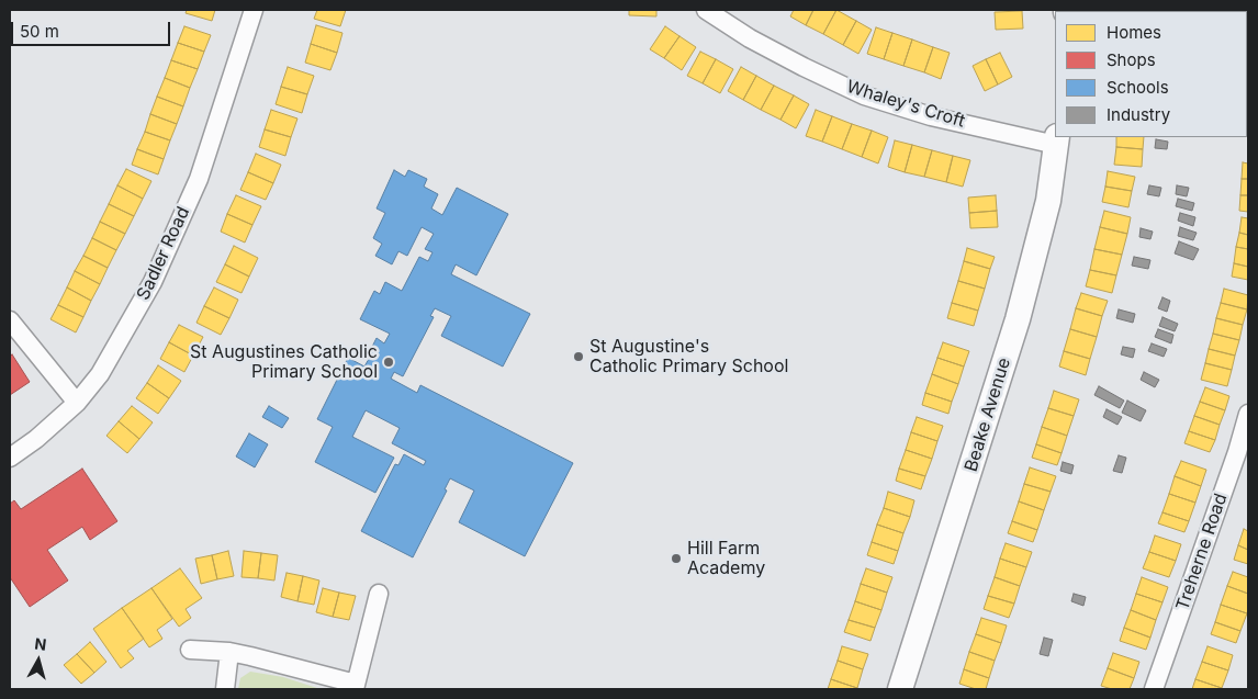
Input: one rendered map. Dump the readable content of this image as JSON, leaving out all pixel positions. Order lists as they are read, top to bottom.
{
  "streets": {
    "street": [
      "Whaley's Croft",
      "Sadler Road",
      "Beake Avenue",
      "Treherne Road"
    ]
  },
  "crossings": [
    ["Whaley's Croft", "Beake Avenue"]
  ],
  "places": ["St Augustine's Catholic Primary School", "St Augustines Catholic Primary School", "Hill Farm Academy"],
  "legend": [
    "Homes",
    "Shops",
    "Schools",
    "Industry"
  ],
  "scale_bar": "50 m",
  "north": "top"
}
